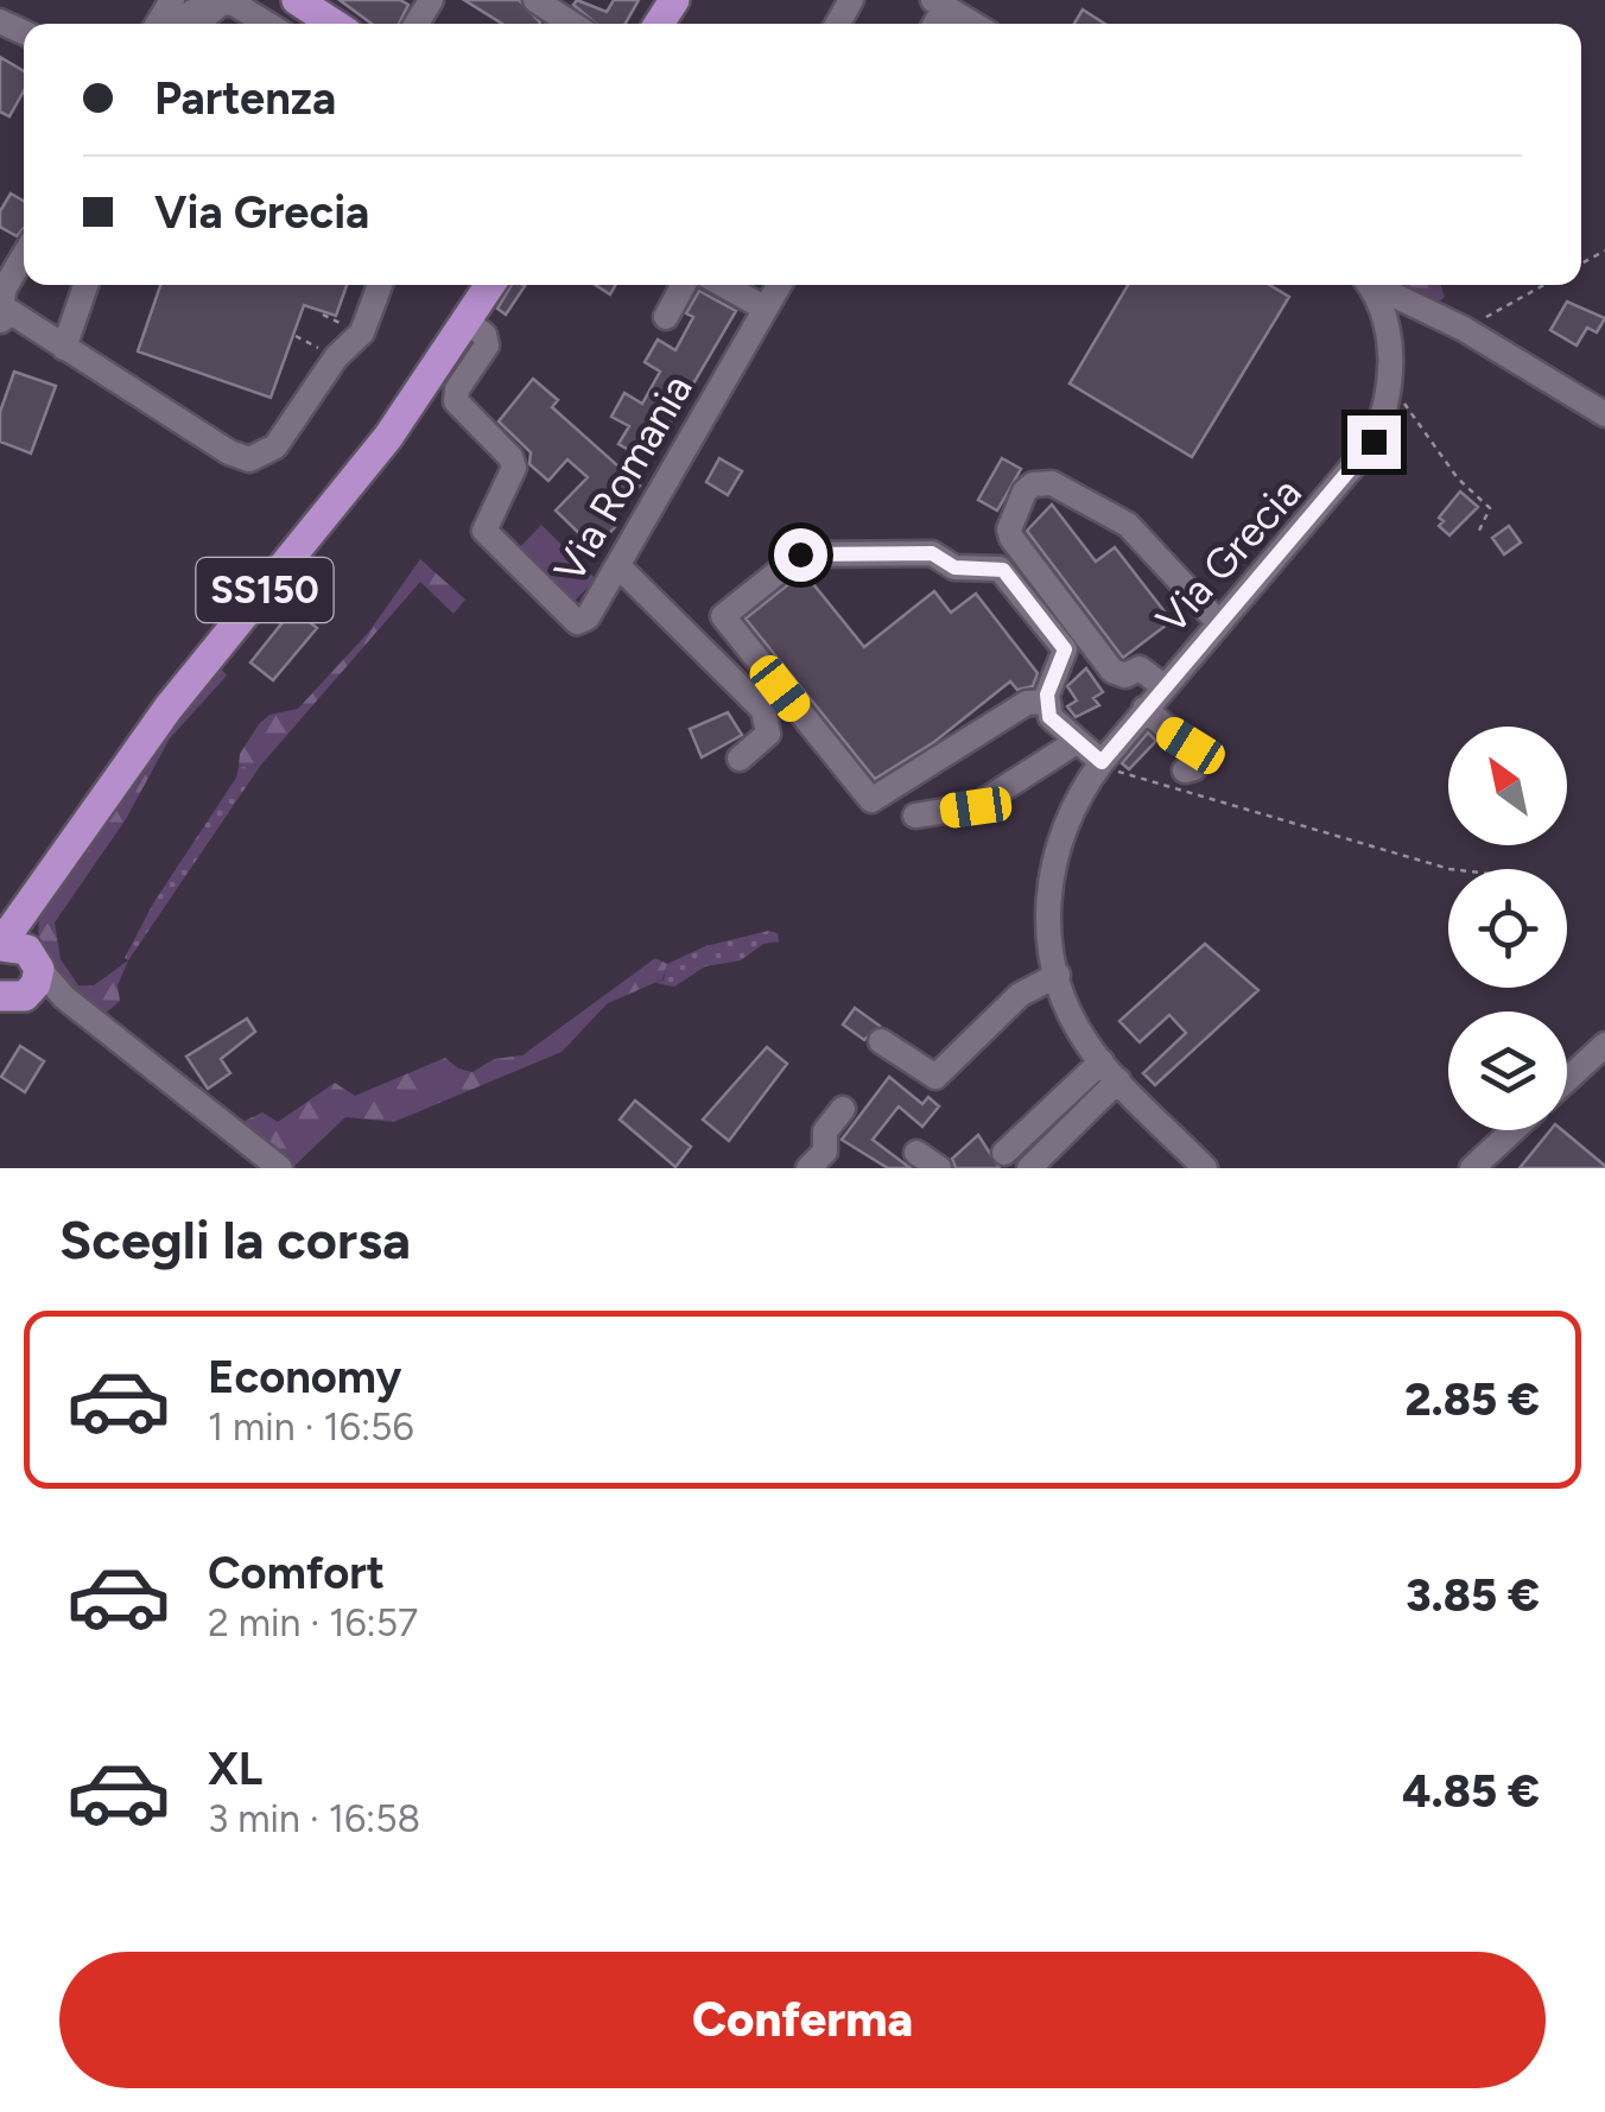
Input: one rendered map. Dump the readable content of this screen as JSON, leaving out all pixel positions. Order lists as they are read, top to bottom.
{
  "streets": {
    "main road": ["SS150"],
    "street": ["Via Romania", "Via Grecia"]
  },
  "crossings": [
    ["Via Romania", "SS150"]
  ],
  "north": "top left",
  "page": {
    "banner": ["Partenza", "Via Grecia"],
    "heading": "Scegli la corsa",
    "list": [
      {
        "name": "Economy",
        "note": "1 min · 16:56",
        "value": "2.85 €"
      },
      {
        "name": "Comfort",
        "note": "2 min · 16:57",
        "value": "3.85 €"
      },
      {
        "name": "XL",
        "note": "3 min · 16:58",
        "value": "4.85 €"
      }
    ],
    "buttons": "Conferma"
  }
}
